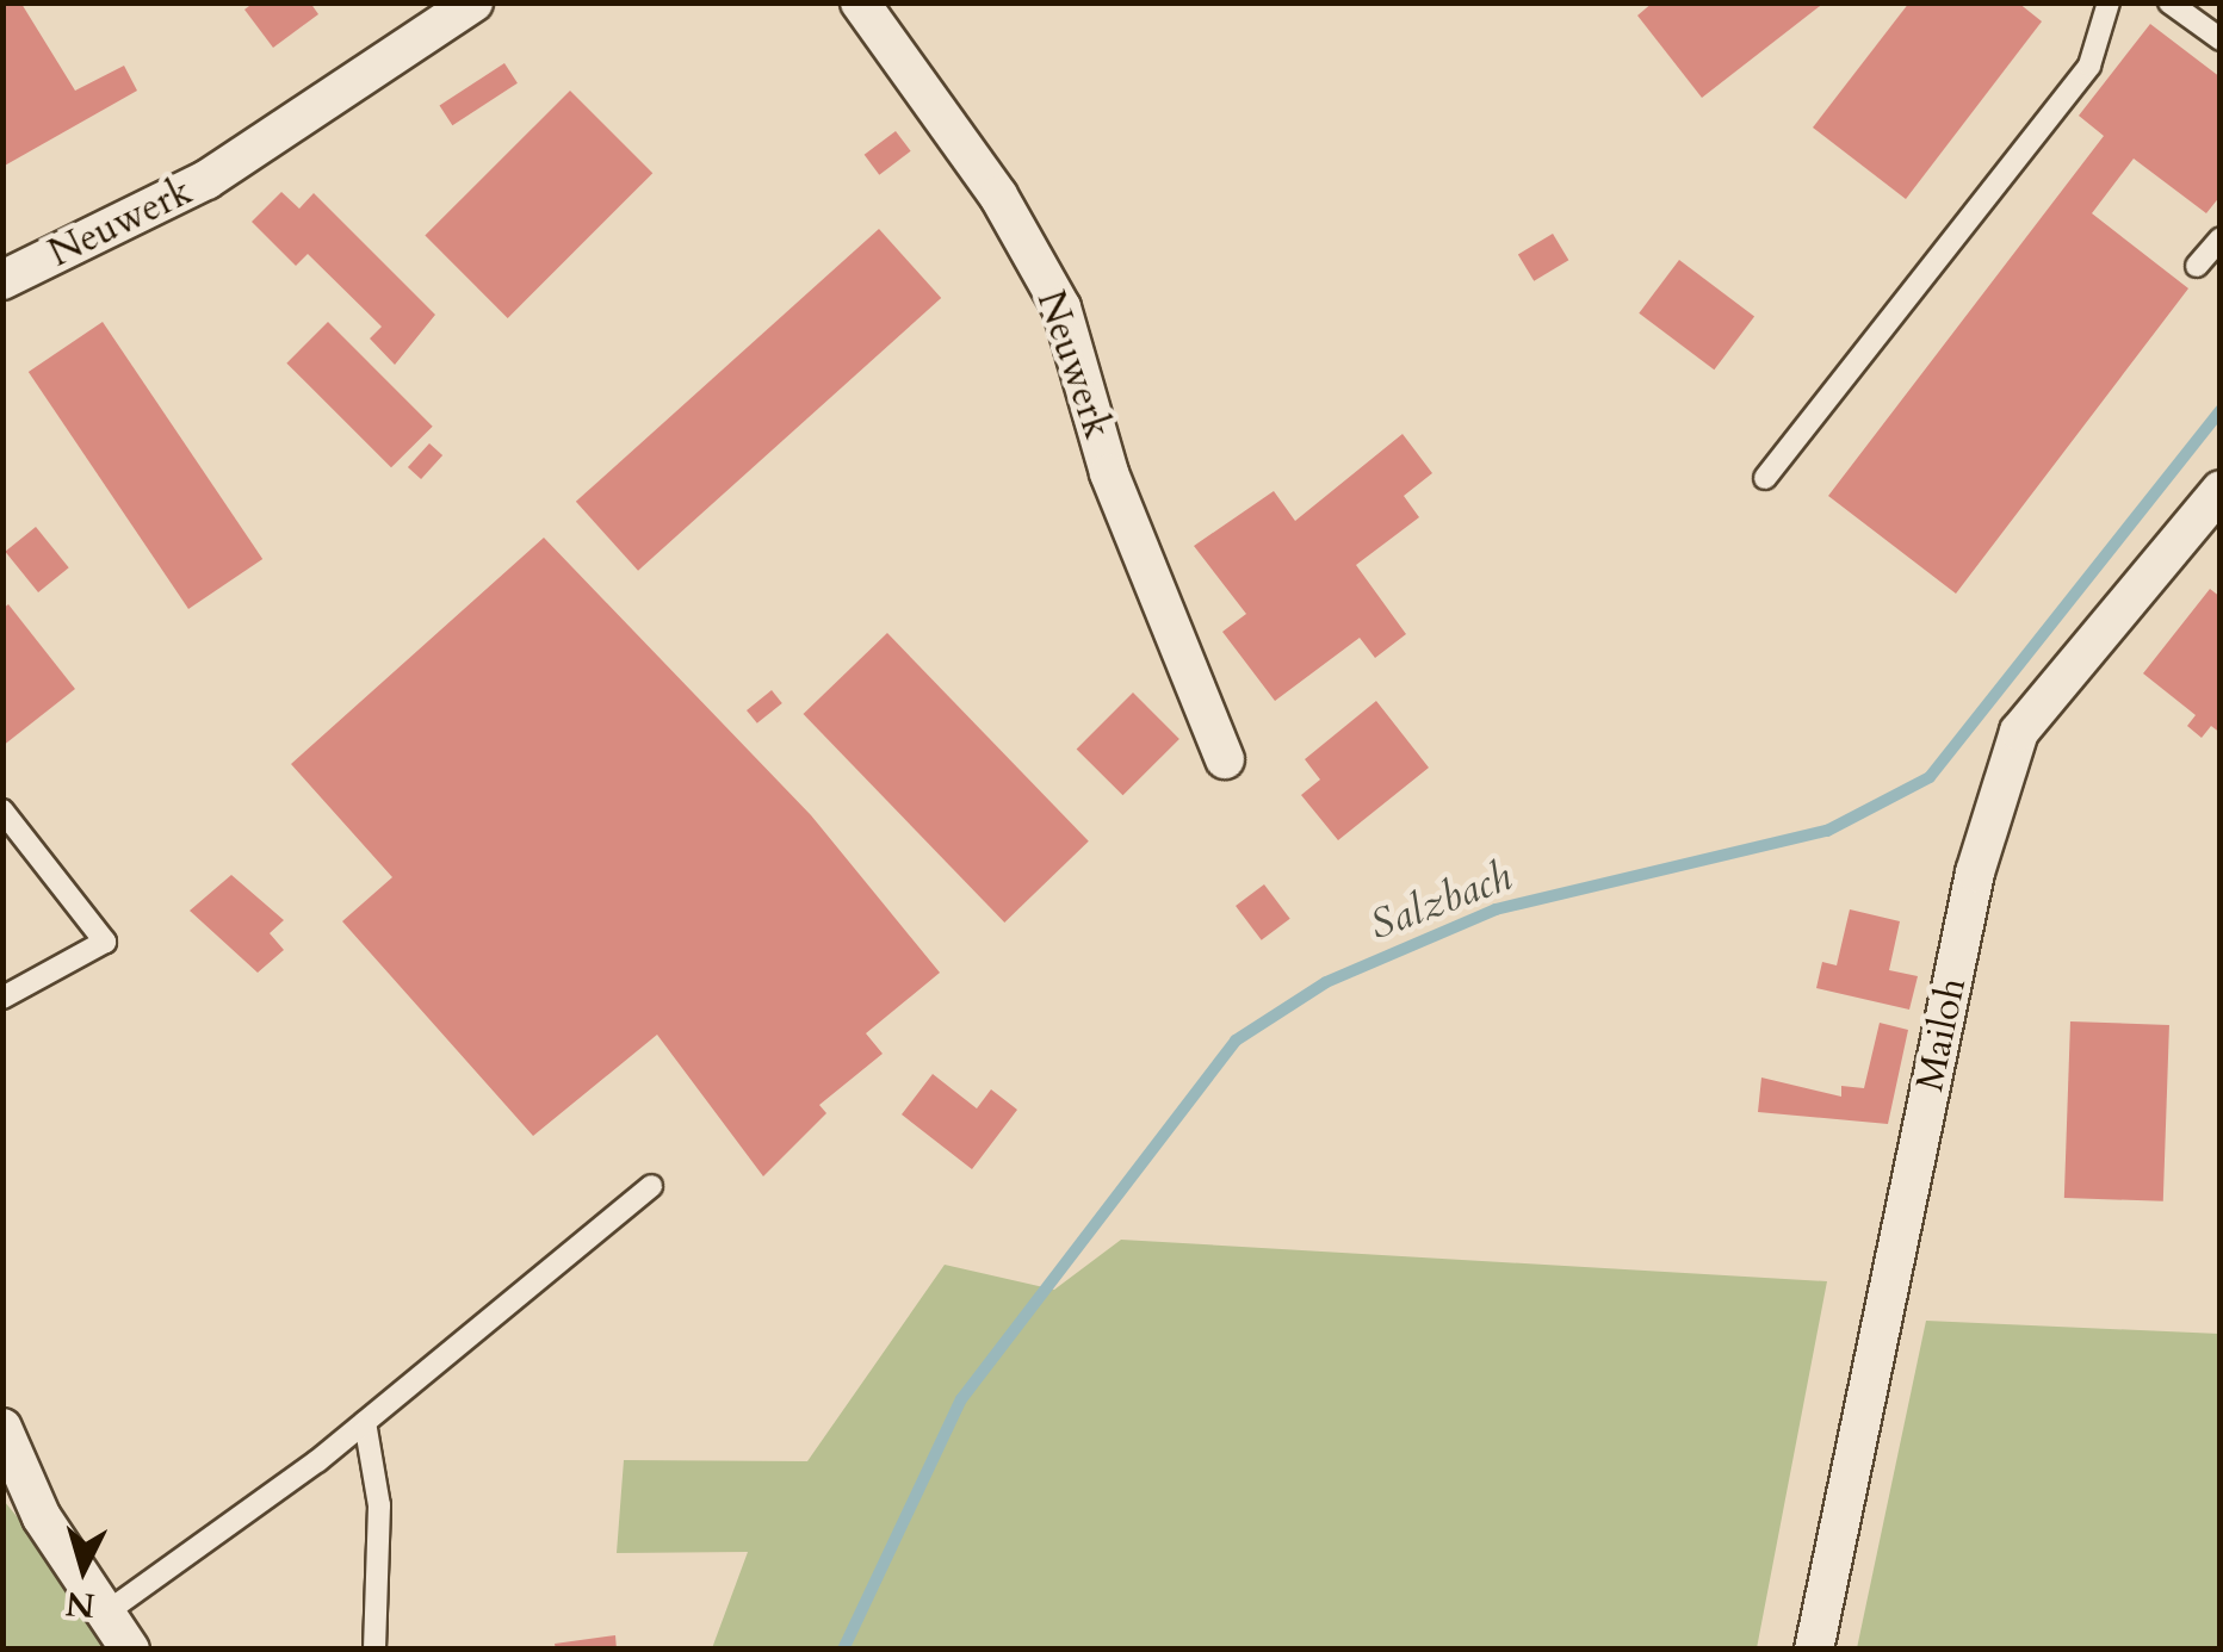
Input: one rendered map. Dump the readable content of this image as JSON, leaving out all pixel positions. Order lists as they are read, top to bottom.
{
  "streets": {
    "street": ["Neuwerk", "Mailoh"]
  },
  "water": ["Salzbach"],
  "north": "bottom"
}
